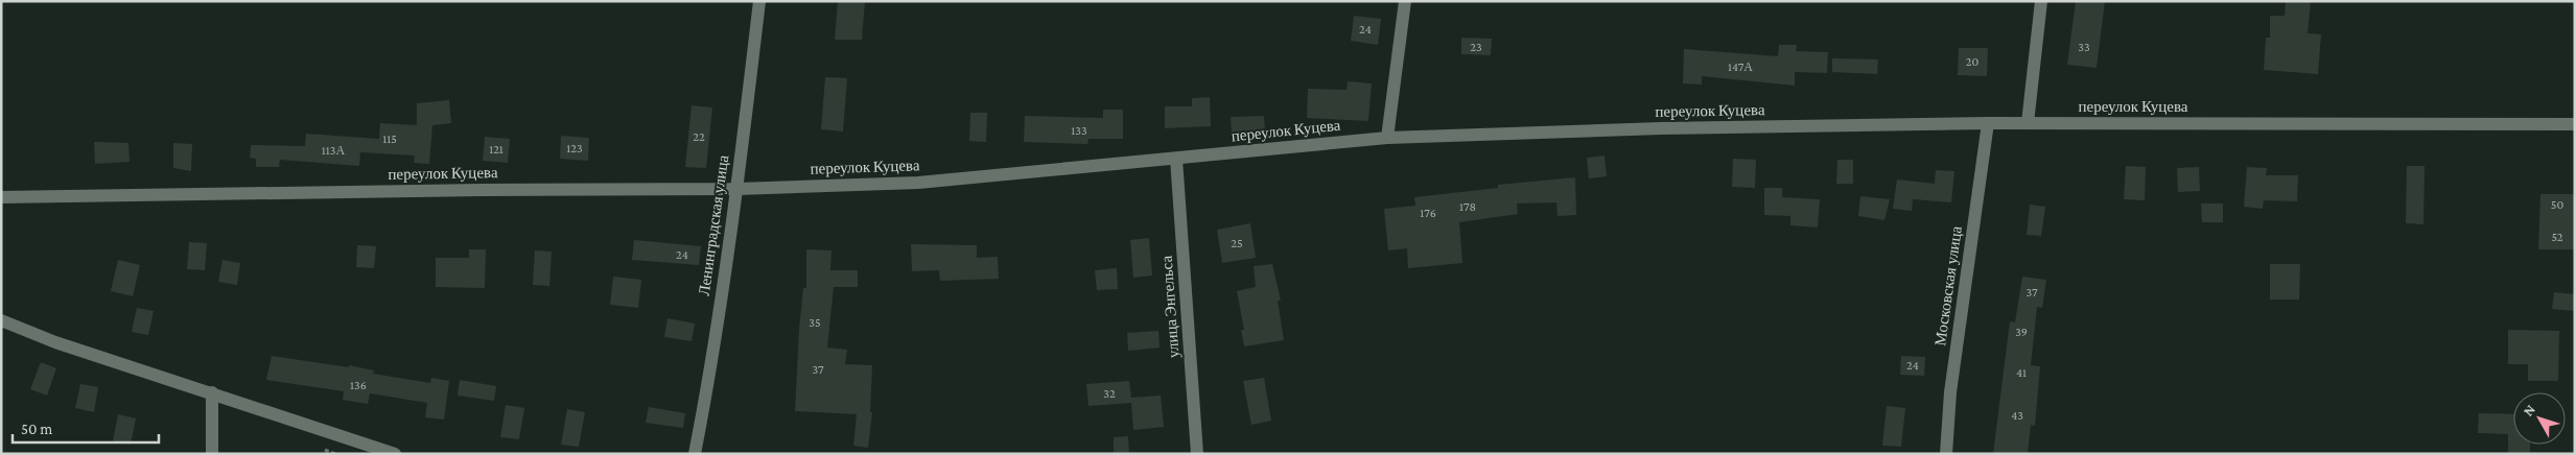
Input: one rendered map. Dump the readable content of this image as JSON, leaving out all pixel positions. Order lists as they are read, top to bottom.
{
  "streets": {
    "street": [
      "переулок Куцева",
      "Ленинградская улица",
      "Московская улица",
      "улица Энгельса"
    ]
  },
  "crossings": [
    ["переулок Куцева", "Ленинградская улица"],
    ["переулок Куцева", "Московская улица"],
    ["переулок Куцева", "улица Энгельса"]
  ],
  "house_numbers": [
    "24",
    "23",
    "33",
    "20",
    "147А",
    "133",
    "22",
    "115",
    "123",
    "121",
    "113А",
    "50",
    "178",
    "176",
    "52",
    "25",
    "24",
    "37",
    "35",
    "39",
    "24",
    "37",
    "41",
    "136",
    "32",
    "43"
  ],
  "scale_bar": "50 m",
  "north": "top left"
}
